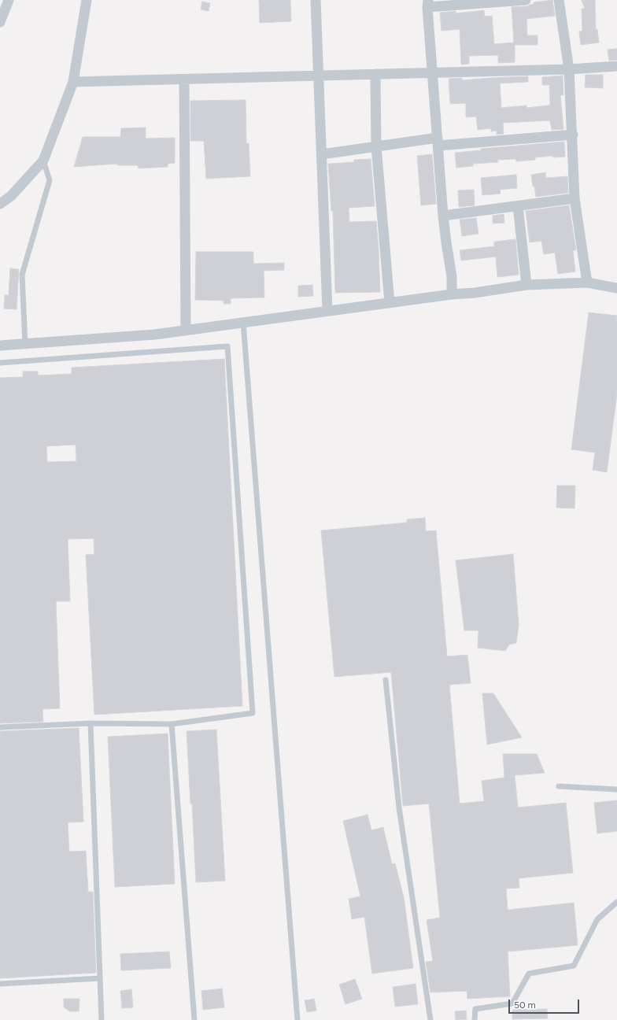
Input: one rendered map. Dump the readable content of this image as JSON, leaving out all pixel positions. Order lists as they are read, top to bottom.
{
  "scale_bar": "50 m"
}
